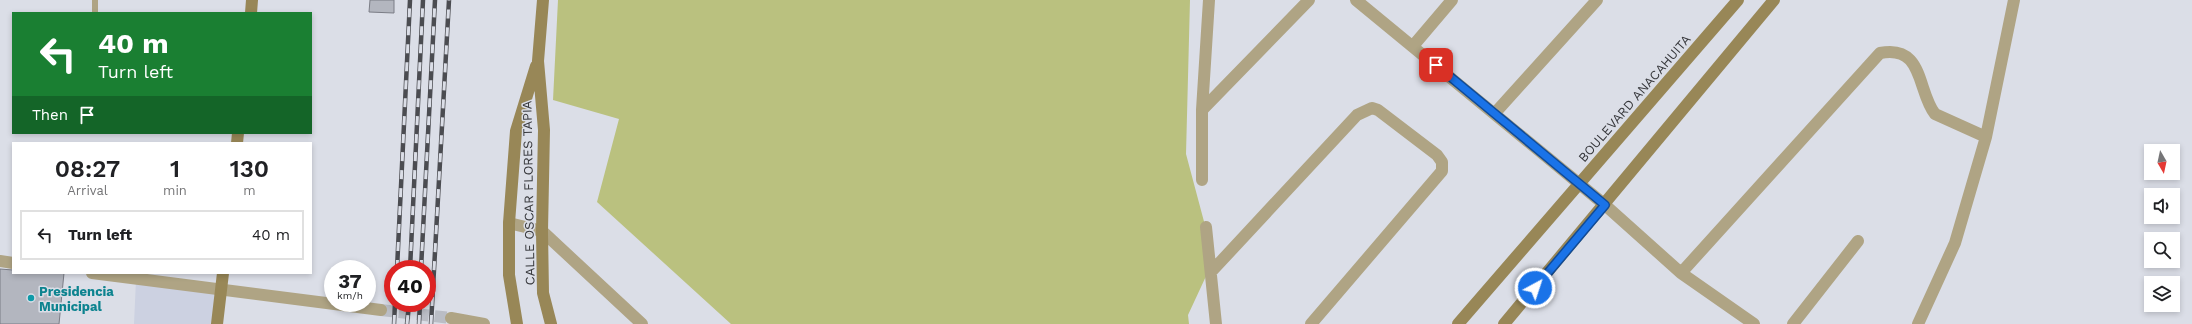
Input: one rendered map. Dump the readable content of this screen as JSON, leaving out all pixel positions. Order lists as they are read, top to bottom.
{
  "streets": {
    "street": ["BOULEVARD ANACAHUITA", "CALLE OSCAR FLORES TAPIA"]
  },
  "places": ["Presidencia Municipal"],
  "north": "bottom",
  "page": {
    "turn": ["40 m", "Turn left"],
    "then": "Then",
    "eta": [
      "08:27",
      "Arrival",
      "1",
      "min",
      "130",
      "m"
    ],
    "list": [
      {
        "name": "Turn left",
        "value": "40 m"
      }
    ],
    "speed": "37 km/h",
    "limit": "40"
  }
}
